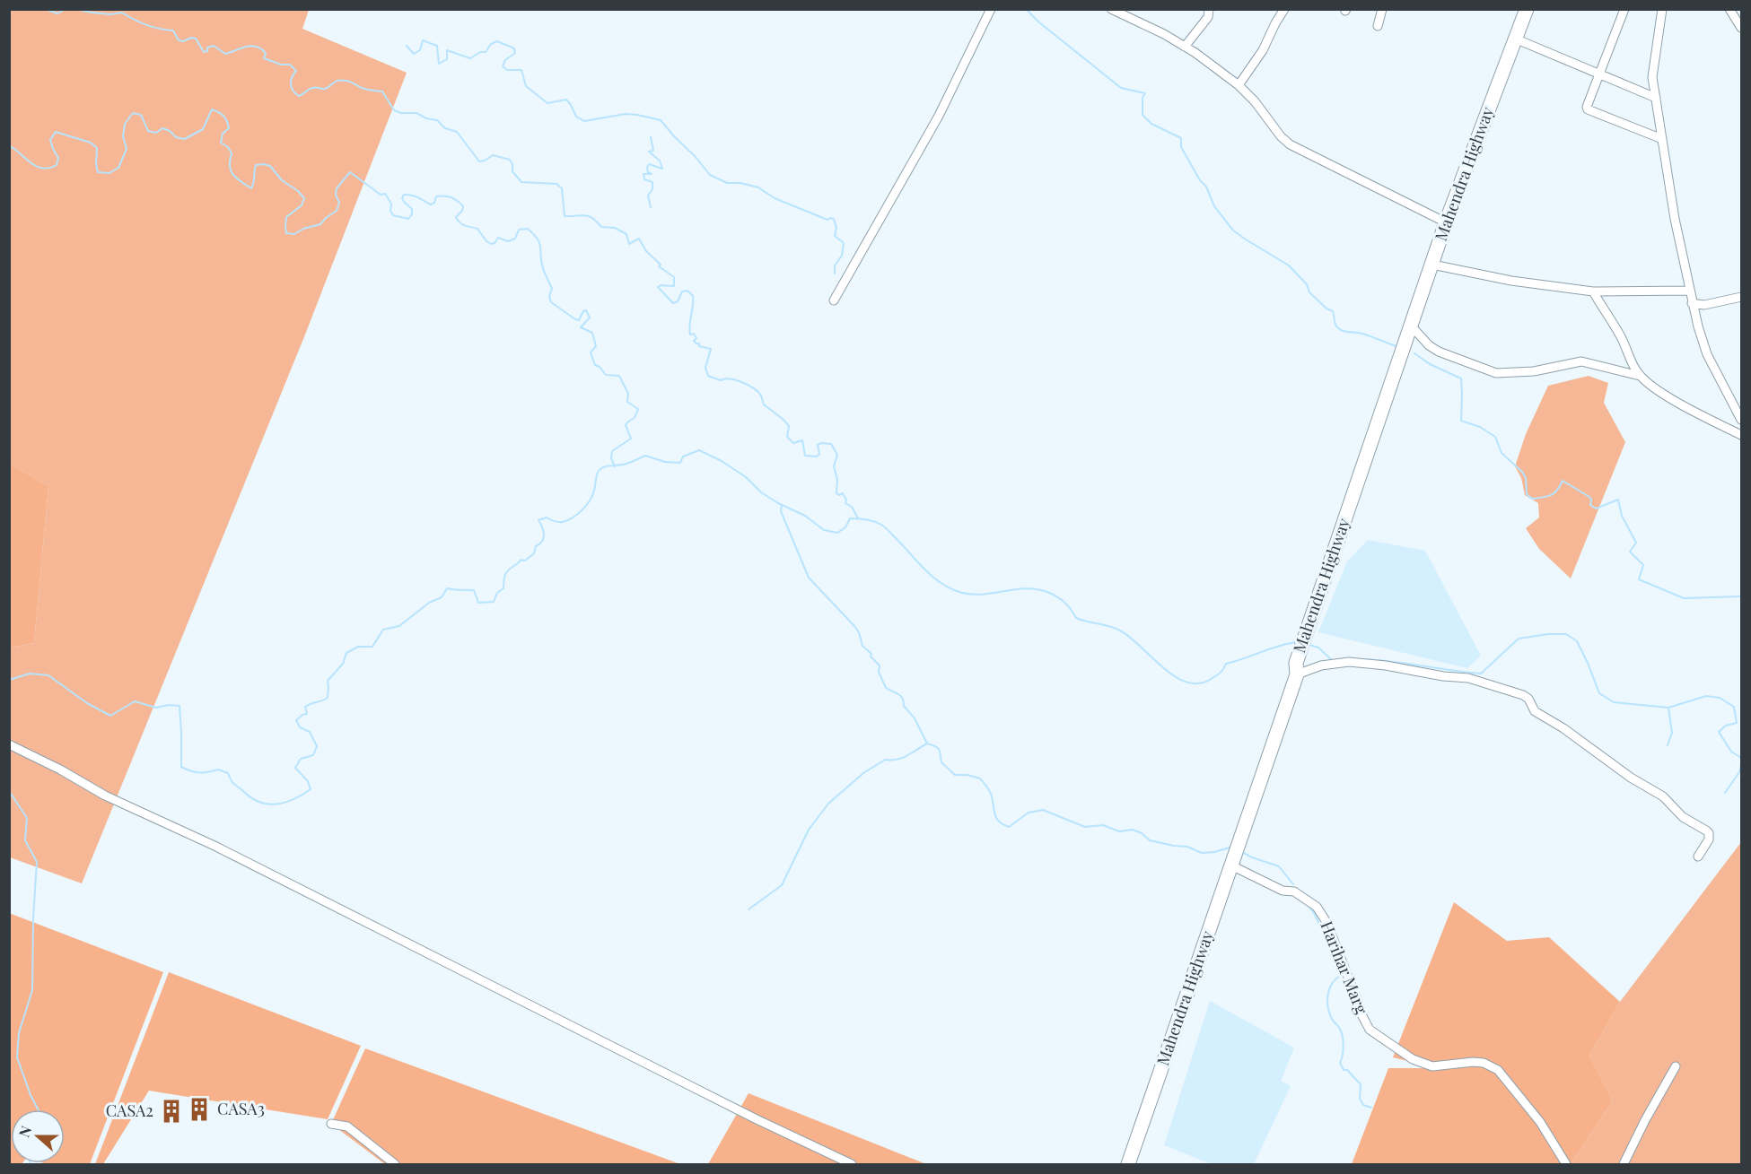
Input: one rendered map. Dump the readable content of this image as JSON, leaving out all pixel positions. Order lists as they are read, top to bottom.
{
  "streets": {
    "highway": ["Mahendra Highway"],
    "street": ["Harihar Marg"]
  },
  "crossings": [
    ["Mahendra Highway", "Harihar Marg"]
  ],
  "places": {
    "building": ["CASA3", "CASA2"]
  },
  "north": "left"
}
